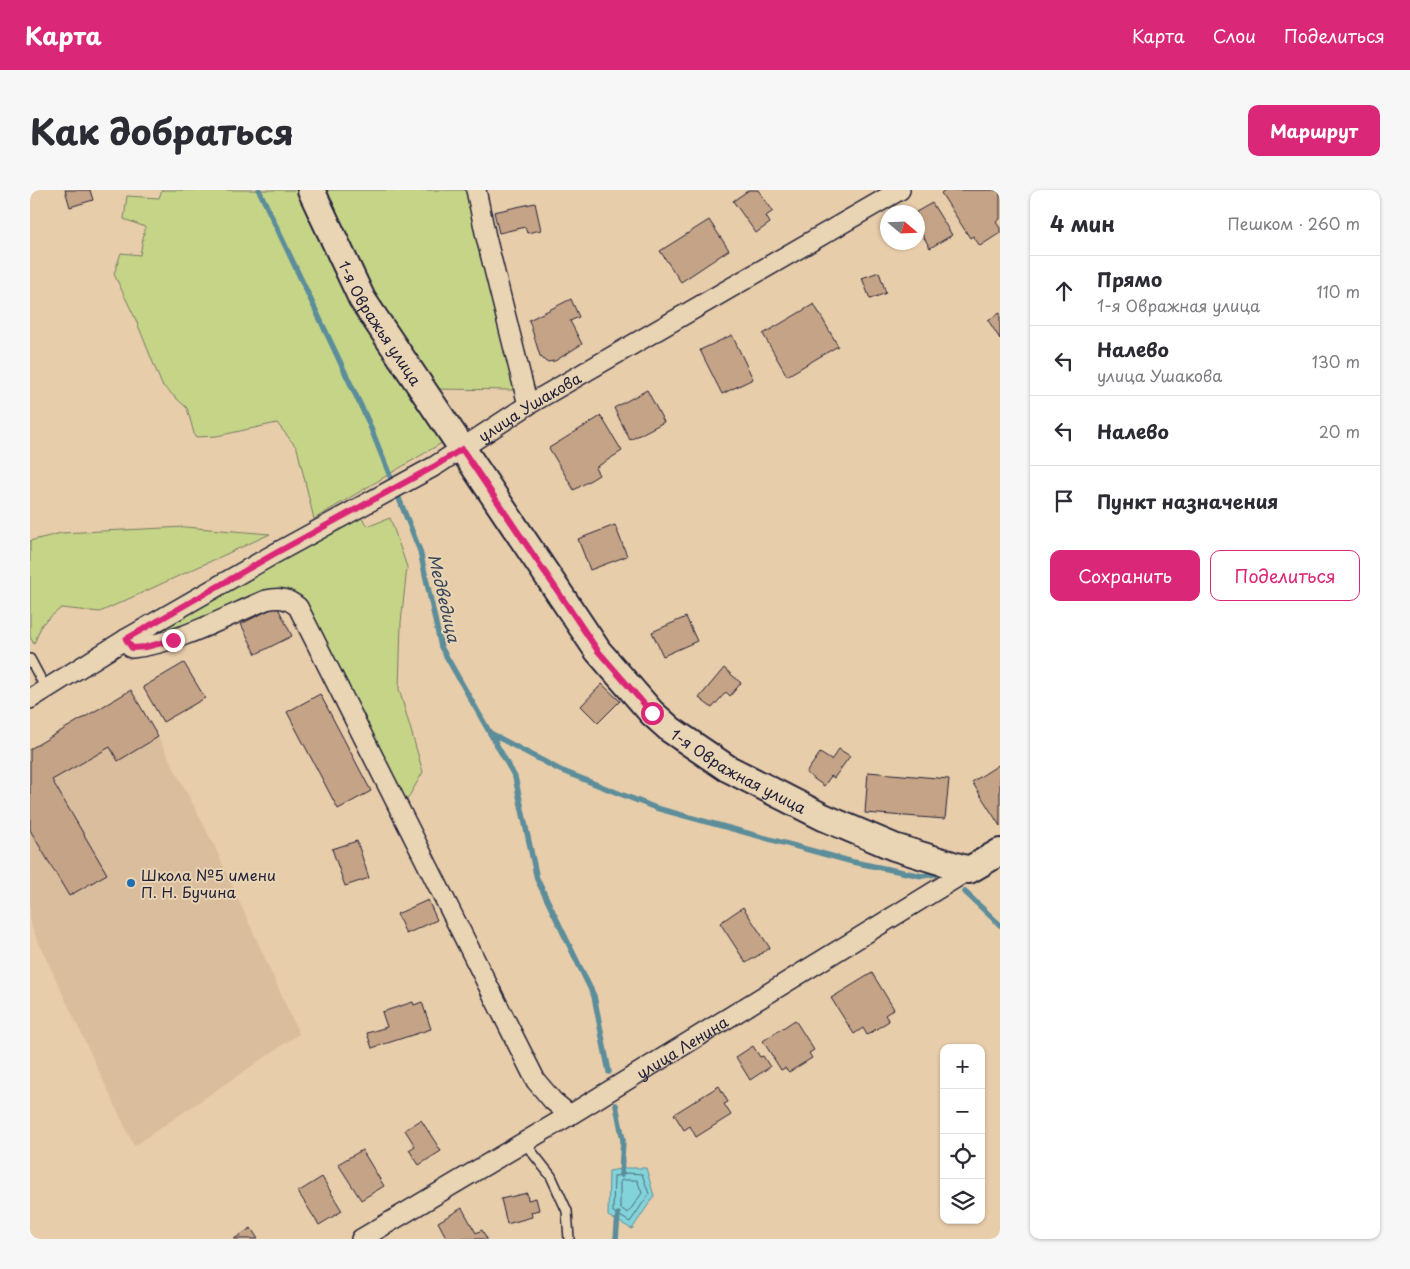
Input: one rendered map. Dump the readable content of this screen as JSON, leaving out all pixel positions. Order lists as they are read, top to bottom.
{
  "streets": {
    "street": [
      "1-я Овражья улица",
      "улица Ушакова",
      "1-я Овражная улица",
      "улица Ленина"
    ]
  },
  "crossings": [
    ["1-я Овражья улица", "улица Ушакова"],
    ["1-я Овражья улица", "1-я Овражная улица"],
    ["улица Ушакова", "1-я Овражная улица"],
    ["1-я Овражная улица", "улица Ленина"]
  ],
  "water": ["Медведица"],
  "places": ["Школа №5 имени П. Н. Бучина"],
  "north": "right",
  "page": {
    "header": "Карта",
    "nav": ["Карта", "Слои", "Поделиться"],
    "title": "Как добраться",
    "buttons": [
      "Маршрут",
      ["Сохранить", "Поделиться"]
    ],
    "heading": ["4 мин", "Пешком · 260 m"],
    "list": [
      ["Прямо", "1-я Овражная улица", "110 m"],
      ["Налево", "улица Ушакова", "130 m"],
      ["Налево", "20 m"],
      "Пункт назначения"
    ],
    "map_buttons": ["+", "−"]
  }
}
